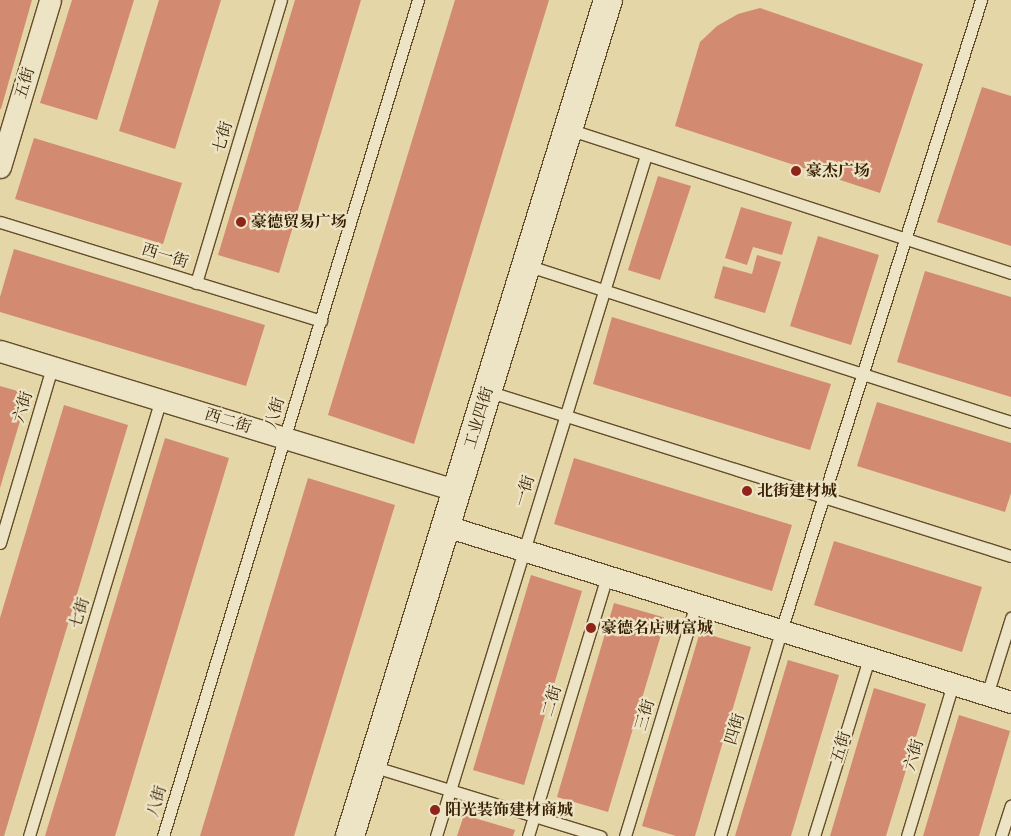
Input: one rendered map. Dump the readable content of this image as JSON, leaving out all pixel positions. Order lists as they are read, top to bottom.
{
  "streets": {
    "street": ["五街", "工业四街", "西二街"],
    "lane": [
      "七街",
      "西一街",
      "六街",
      "八街",
      "一街",
      "二街",
      "三街",
      "四街"
    ]
  },
  "crossings": [
    ["七街", "西一街"],
    ["七街", "西二街"],
    ["西一街", "八街"],
    ["六街", "西二街"],
    ["八街", "西二街"],
    ["工业四街", "西二街"]
  ],
  "places": [
    "豪杰广场",
    "豪德贸易广场",
    "北街建材城",
    "豪德名店财富城",
    "阳光装饰建材商城"
  ]
}
